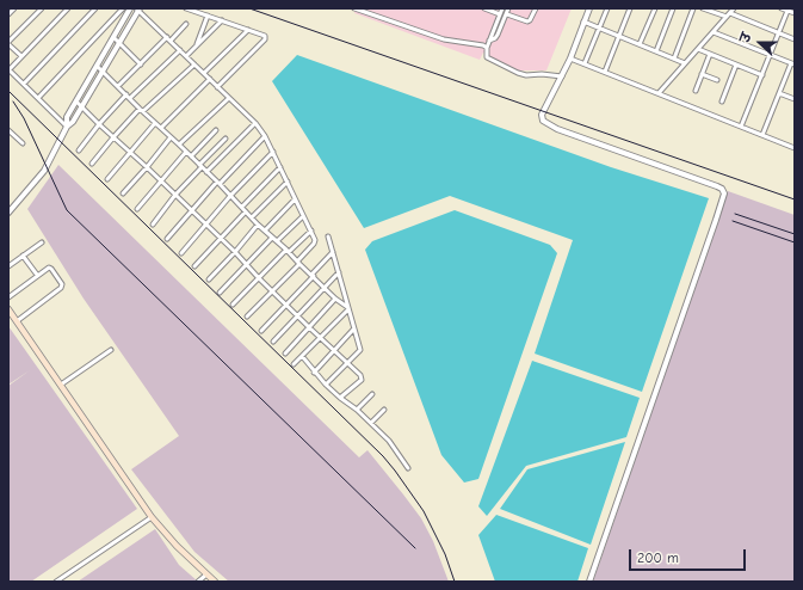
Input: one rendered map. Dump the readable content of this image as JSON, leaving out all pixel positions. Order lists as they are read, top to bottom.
{
  "scale_bar": "200 m",
  "north": "left"
}
